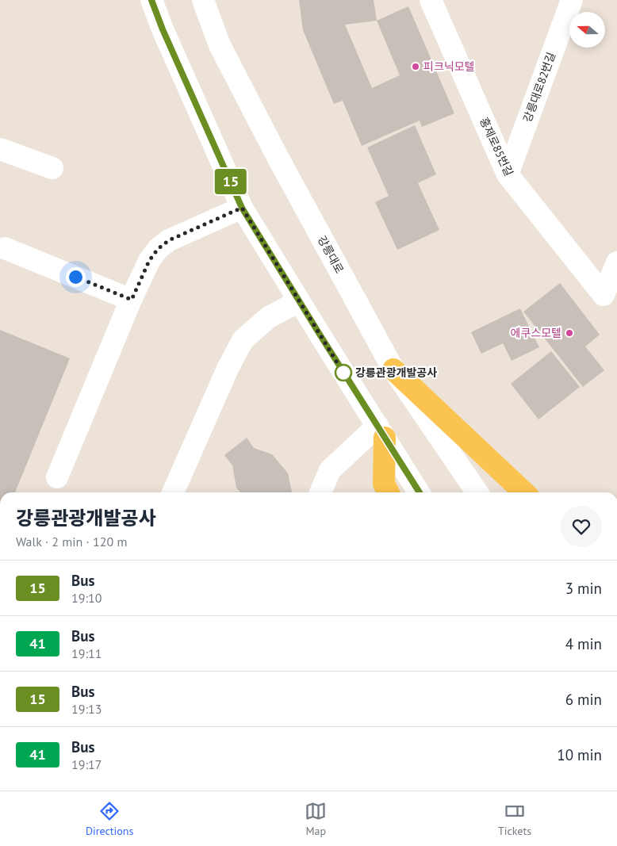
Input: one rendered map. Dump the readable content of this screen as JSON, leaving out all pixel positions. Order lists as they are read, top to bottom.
{
  "streets": {
    "street": ["강릉대로82번길", "홍제로85번길", "강릉대로"]
  },
  "crossings": [
    ["강릉대로82번길", "홍제로85번길"]
  ],
  "places": ["피크닉모텔", "에쿠스모텔", "강릉관광개발공사"],
  "lines": ["bus line 15"],
  "north": "left",
  "page": {
    "on_map": "15",
    "heading": ["강릉관광개발공사", "Walk · 2 min · 120 m"],
    "list": [
      {
        "mark": "15",
        "name": "Bus",
        "note": "19:10",
        "value": "3 min"
      },
      {
        "mark": "41",
        "name": "Bus",
        "note": "19:11",
        "value": "4 min"
      },
      {
        "mark": "15",
        "name": "Bus",
        "note": "19:13",
        "value": "6 min"
      },
      {
        "mark": "41",
        "name": "Bus",
        "note": "19:17",
        "value": "10 min"
      }
    ],
    "tabs": ["Directions", "Map", "Tickets"]
  }
}
